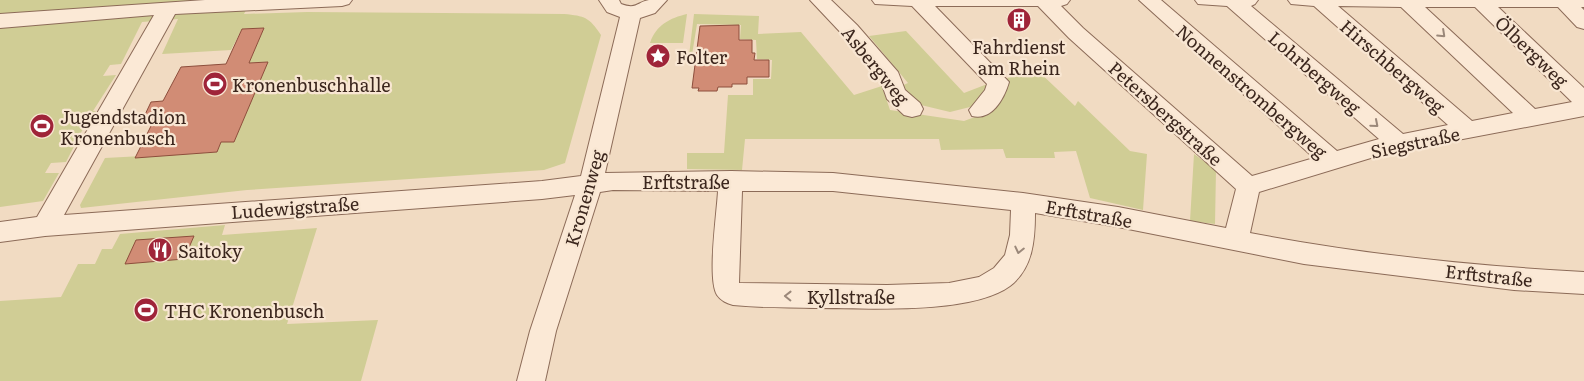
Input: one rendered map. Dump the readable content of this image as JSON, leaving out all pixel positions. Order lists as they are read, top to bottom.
{
  "streets": {
    "street": [
      "Ölbergweg",
      "Asbergweg",
      "Hirschbergweg",
      "Lohrbergweg",
      "Nonnenstrombergweg",
      "Petersbergstraße",
      "Siegstraße",
      "Erftstraße",
      "Kronenweg",
      "Ludewigstraße",
      "Kyllstraße"
    ]
  },
  "crossings": [
    ["Hirschbergweg", "Siegstraße"],
    ["Lohrbergweg", "Siegstraße"],
    ["Nonnenstrombergweg", "Siegstraße"],
    ["Petersbergstraße", "Siegstraße"],
    ["Erftstraße", "Kronenweg"],
    ["Erftstraße", "Ludewigstraße"],
    ["Erftstraße", "Kyllstraße"],
    ["Kronenweg", "Ludewigstraße"]
  ],
  "places": {
    "building": ["Fahrdienst am Rhein"],
    "place": ["Folter"],
    "sports": ["Kronenbuschhalle", "Jugendstadion Kronenbusch", "THC Kronenbusch"],
    "restaurant": ["Saitoky"]
  }
}
